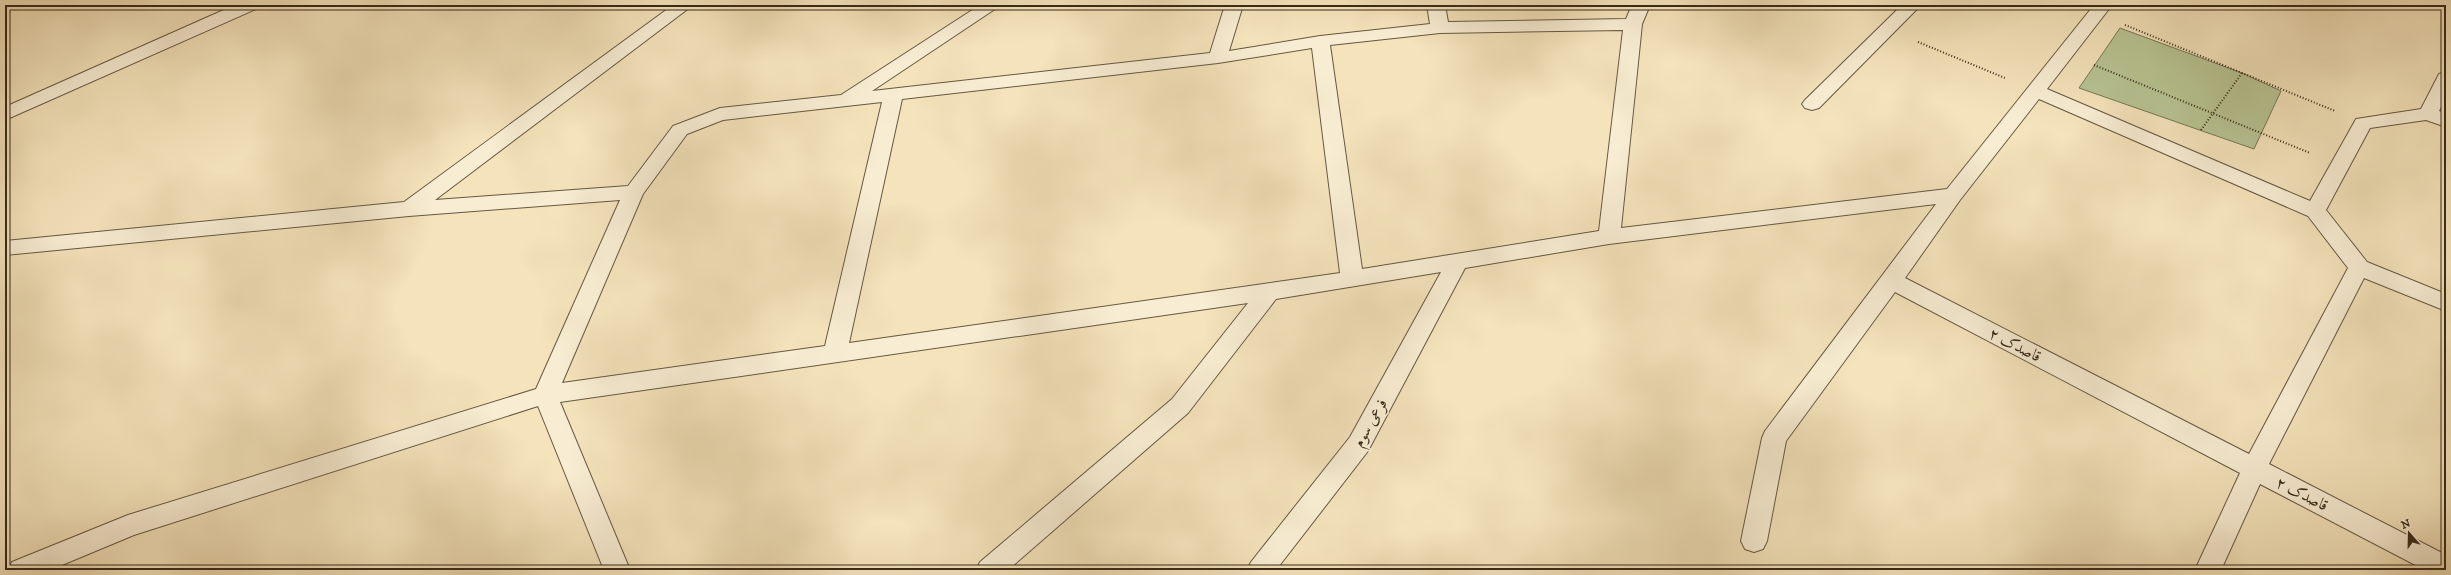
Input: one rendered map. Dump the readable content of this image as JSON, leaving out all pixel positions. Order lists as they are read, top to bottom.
{
  "streets": {
    "street": ["قاصدک ۲", "فرعی سوم"]
  },
  "north": "top"
}
